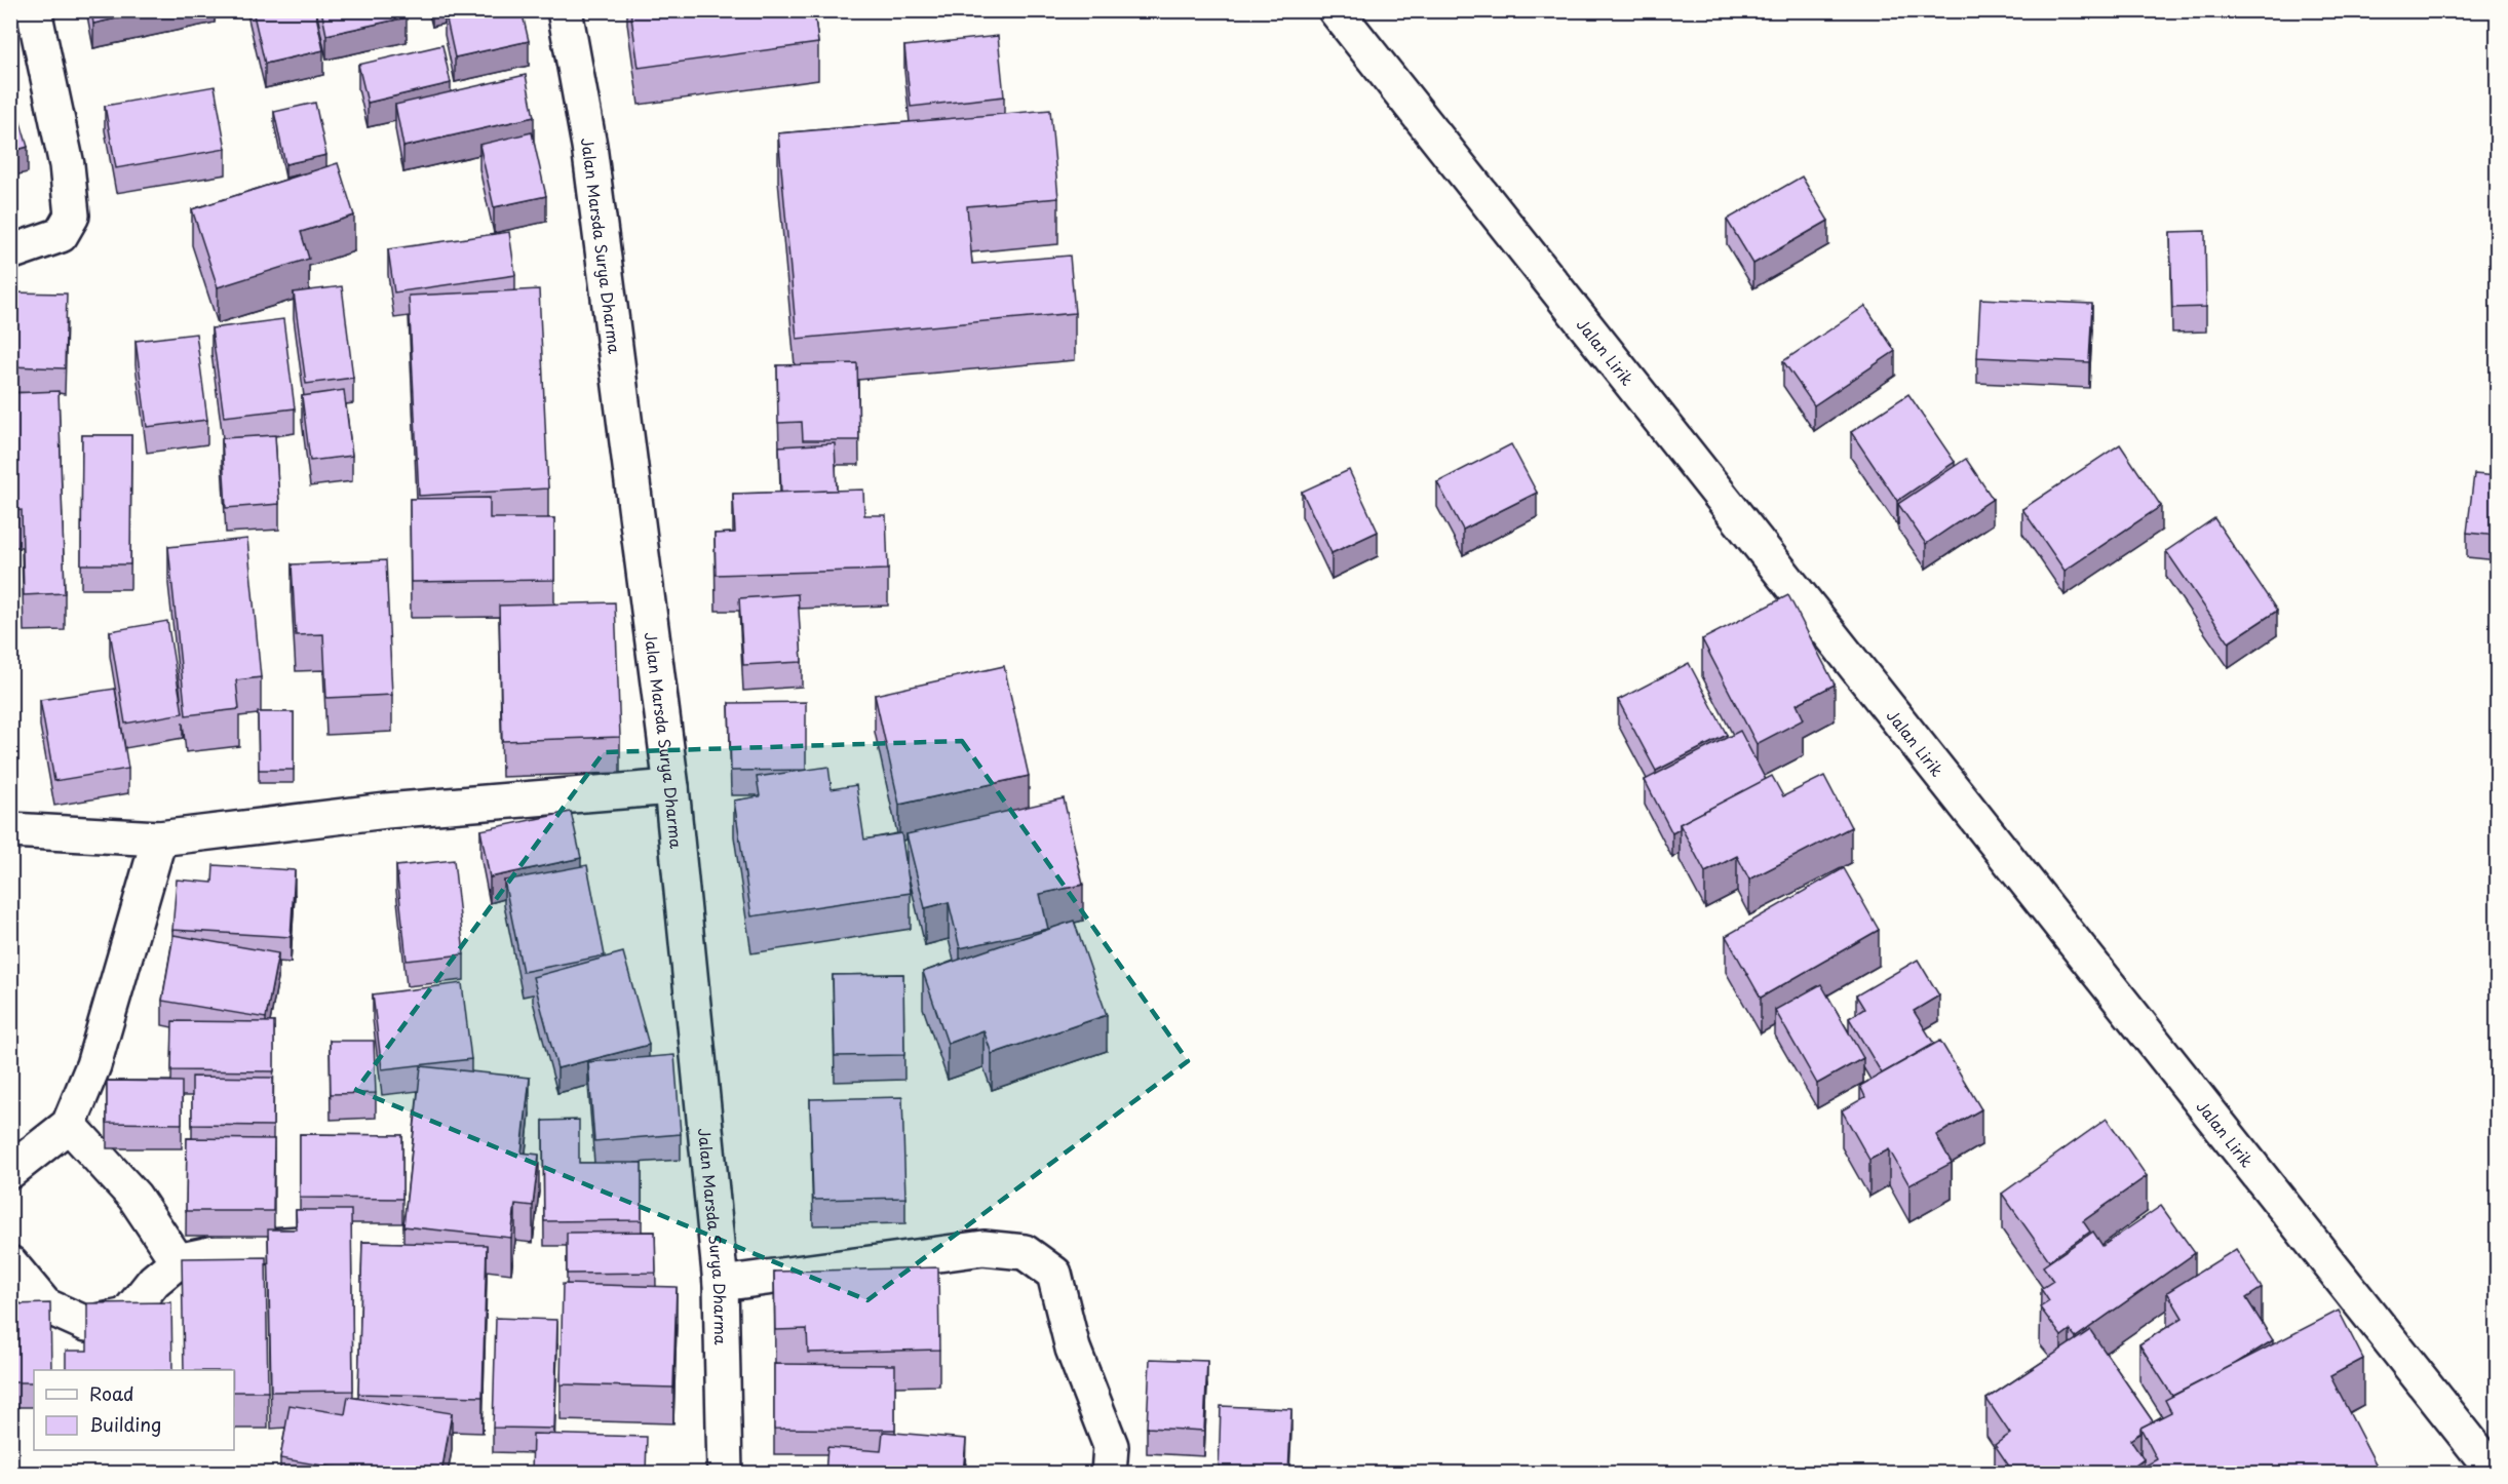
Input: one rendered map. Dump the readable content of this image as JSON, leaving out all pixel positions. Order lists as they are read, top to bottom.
{
  "streets": {
    "main road": ["Jalan Marsda Surya Dharma", "Jalan Lirik"]
  },
  "legend": ["Road", "Building"]
}
